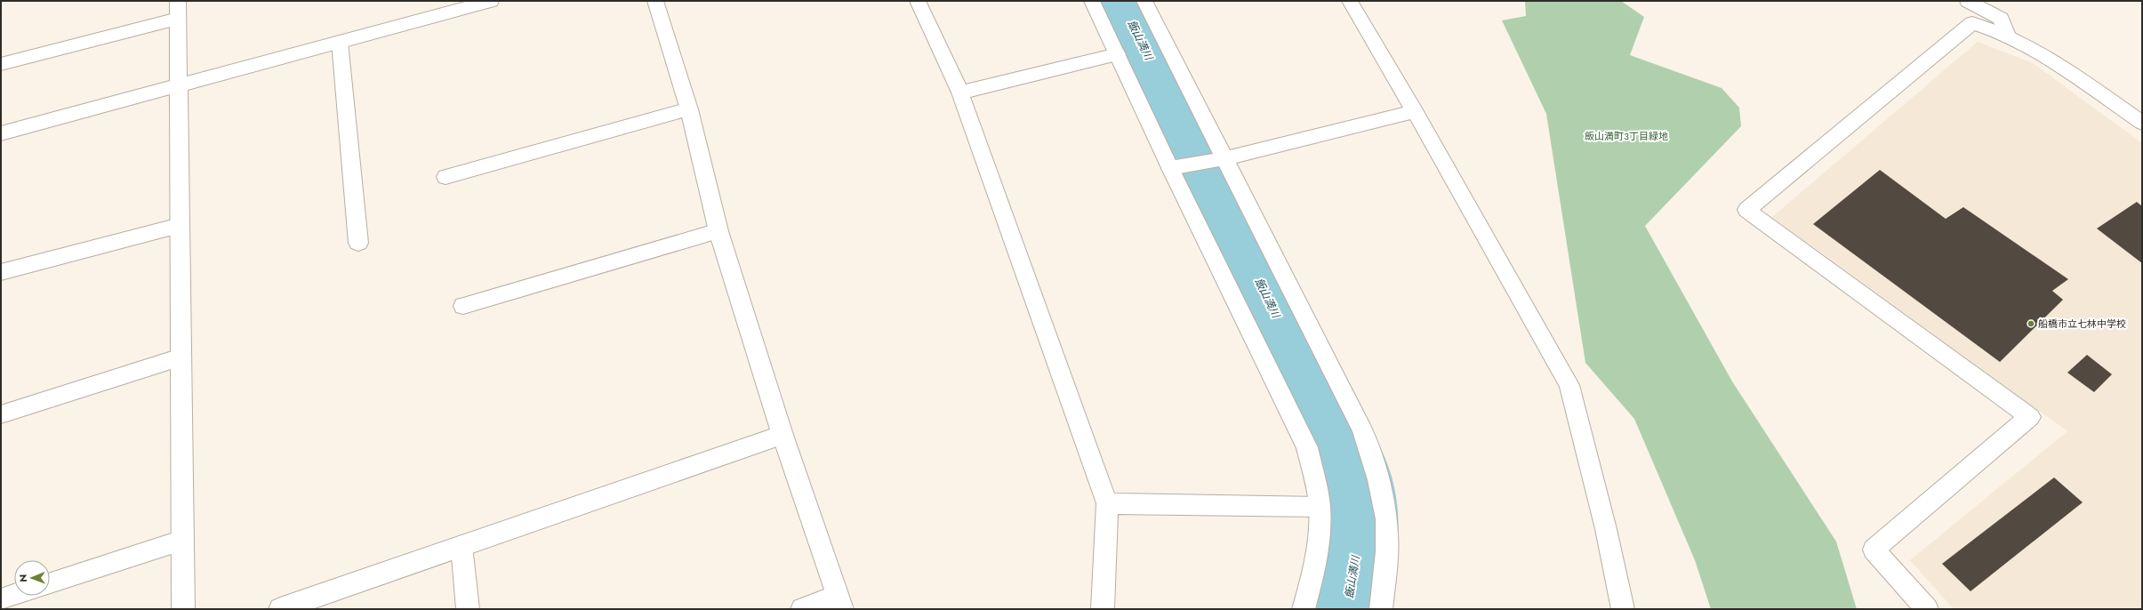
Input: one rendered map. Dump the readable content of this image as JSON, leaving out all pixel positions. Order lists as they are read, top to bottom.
{
  "water": ["飯山満川"],
  "parks": ["飯山満町3丁目緑地"],
  "places": ["船橋市立七林中学校"],
  "north": "left"
}
